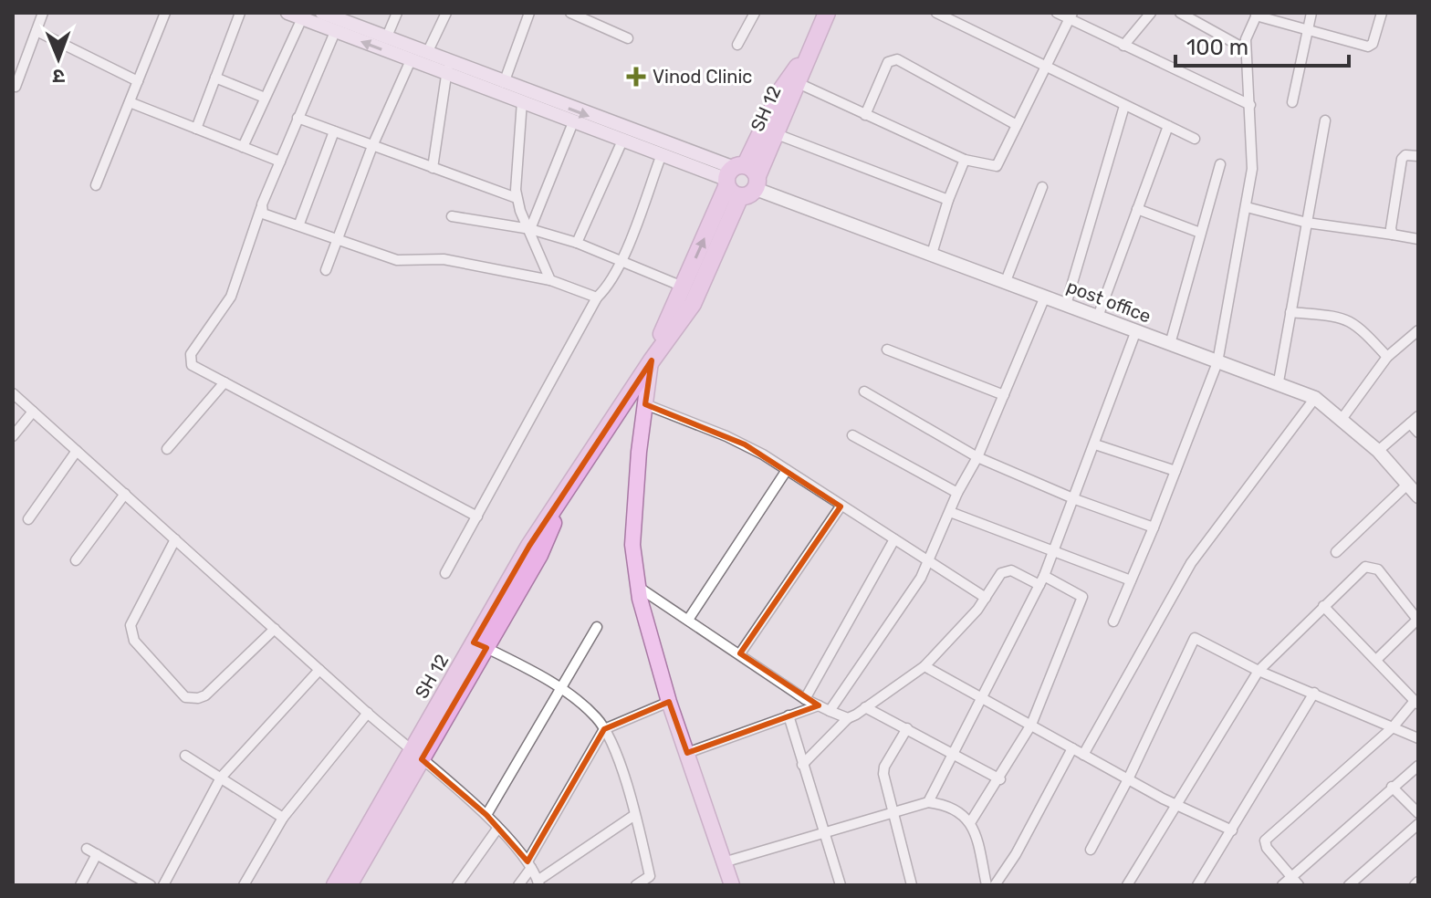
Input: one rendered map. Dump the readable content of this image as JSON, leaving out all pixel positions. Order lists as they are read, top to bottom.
{
  "streets": {
    "highway": ["SH 12"],
    "street": ["post office"]
  },
  "crossings": [
    ["SH 12", "post office"]
  ],
  "places": {
    "health": ["Vinod Clinic"]
  },
  "scale_bar": "100 m",
  "north": "bottom"
}
